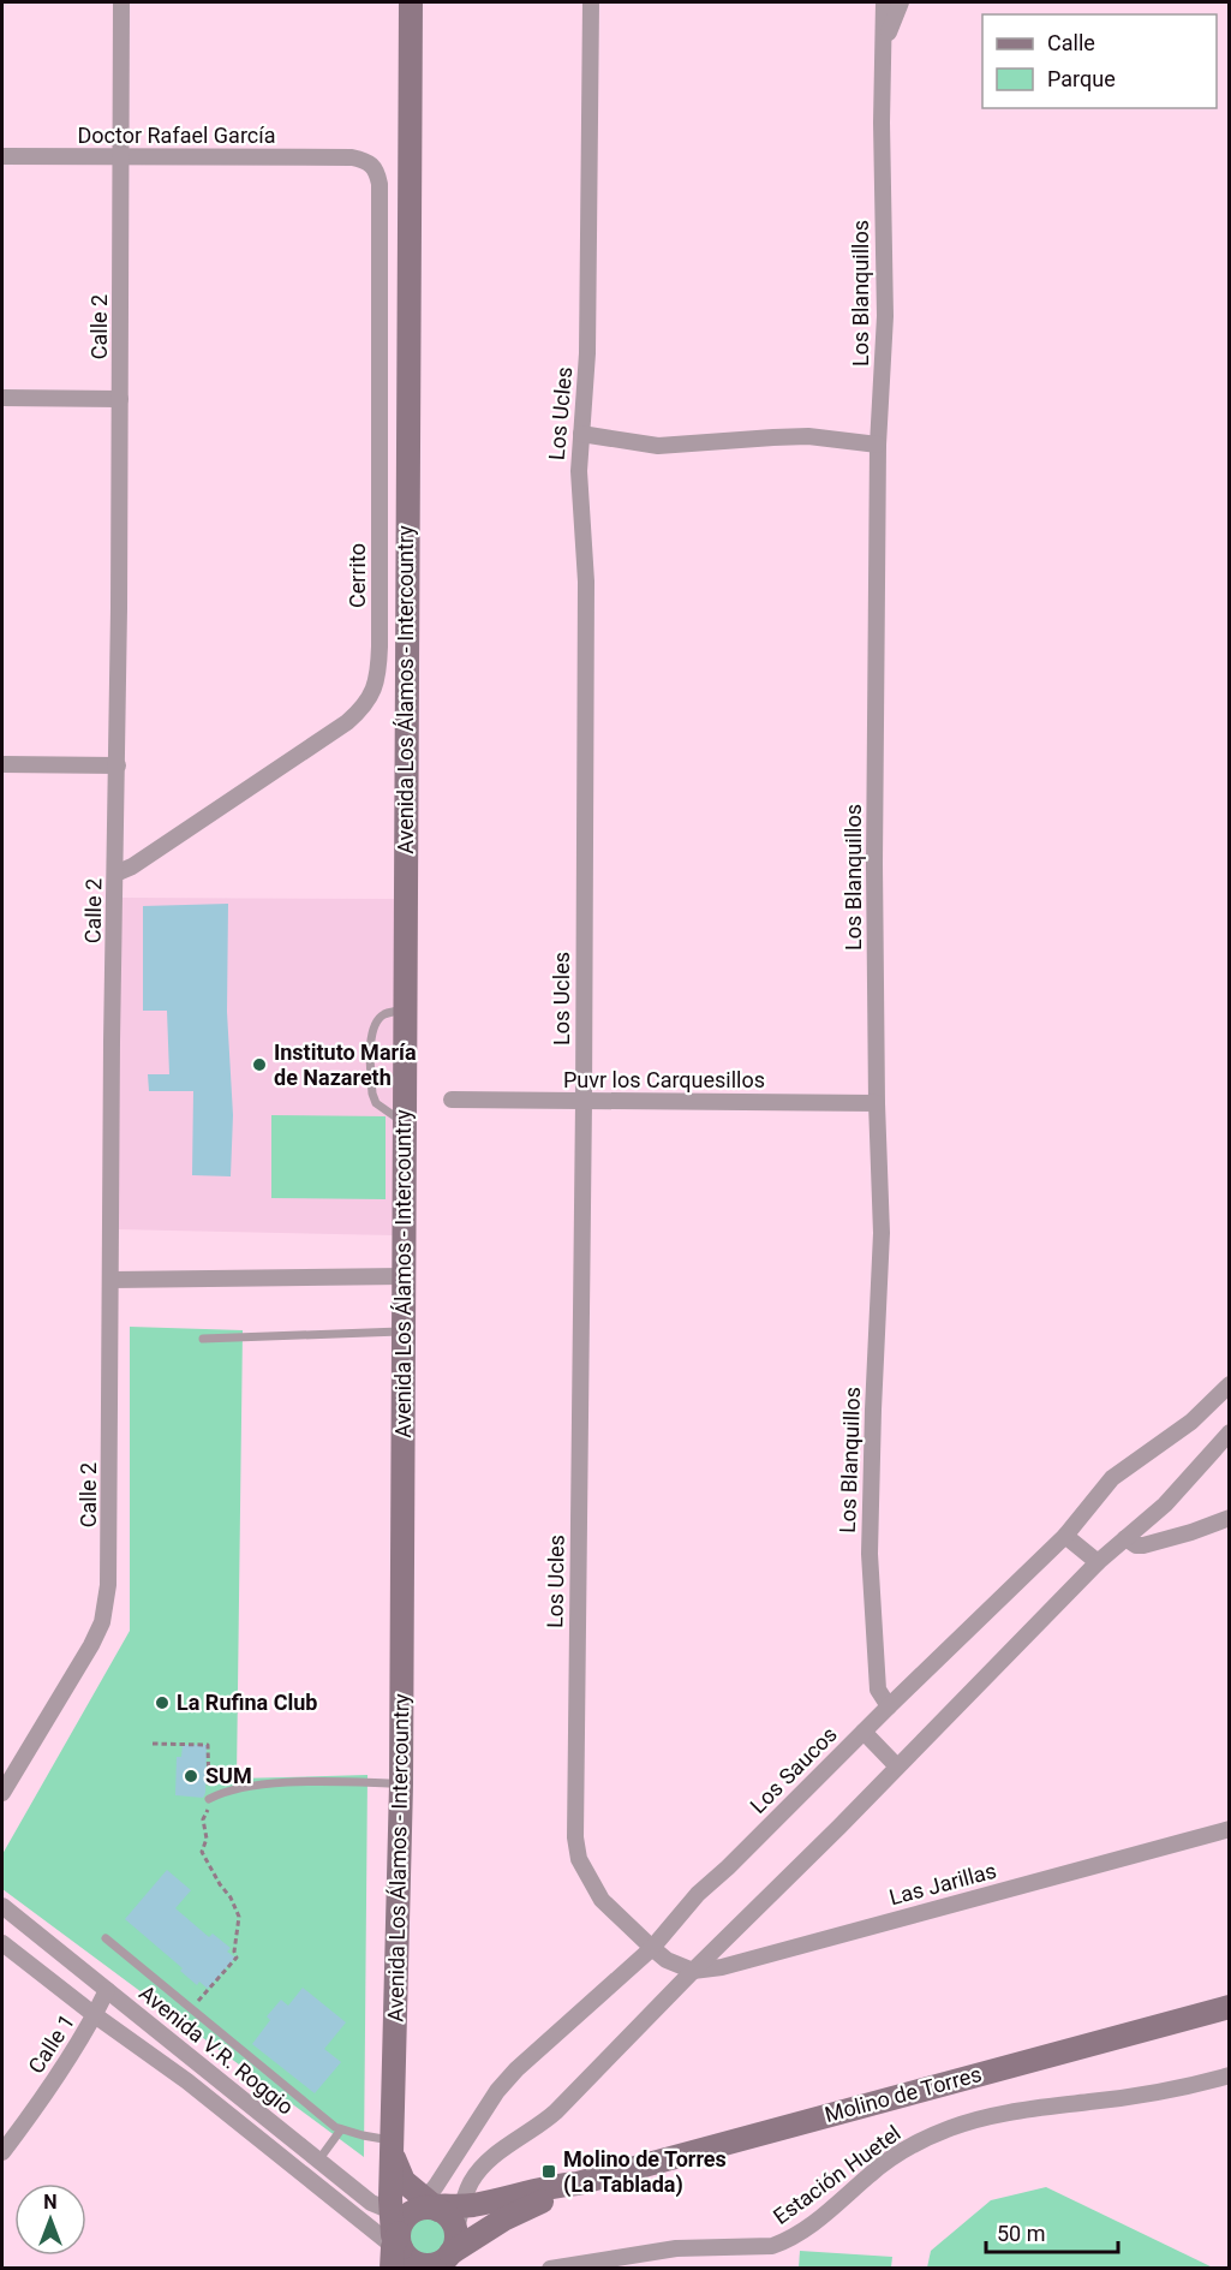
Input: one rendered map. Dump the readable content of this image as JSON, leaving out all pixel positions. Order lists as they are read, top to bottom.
{
  "streets": {
    "main road": ["Avenida Los Álamos - Intercountry", "Molino de Torres"],
    "street": [
      "Doctor Rafael García",
      "Los Blanquillos",
      "Calle 2",
      "Los Ucles",
      "Cerrito",
      "Puvr los Carquesillos",
      "Los Saucos",
      "Las Jarillas",
      "Calle 1",
      "Avenida V.R. Roggio",
      "Estación Huetel"
    ]
  },
  "crossings": [
    ["Doctor Rafael García", "Calle 2"],
    ["Doctor Rafael García", "Cerrito"],
    ["Los Blanquillos", "Puvr los Carquesillos"],
    ["Los Blanquillos", "Los Saucos"],
    ["Calle 2", "Cerrito"],
    ["Los Ucles", "Puvr los Carquesillos"],
    ["Los Ucles", "Los Saucos"],
    ["Los Ucles", "Las Jarillas"],
    ["Avenida Los Álamos - Intercountry", "Los Saucos"],
    ["Avenida Los Álamos - Intercountry", "Avenida V.R. Roggio"],
    ["Avenida Los Álamos - Intercountry", "Molino de Torres"],
    ["Los Saucos", "Avenida V.R. Roggio"],
    ["Los Saucos", "Molino de Torres"],
    ["Calle 1", "Avenida V.R. Roggio"],
    ["Avenida V.R. Roggio", "Molino de Torres"]
  ],
  "places": {
    "other": ["Instituto María de Nazareth", "La Rufina Club", "SUM"],
    "transit": ["Molino de Torres (La Tablada)"]
  },
  "legend": ["Calle", "Parque"],
  "scale_bar": "50 m",
  "north": "top"
}
